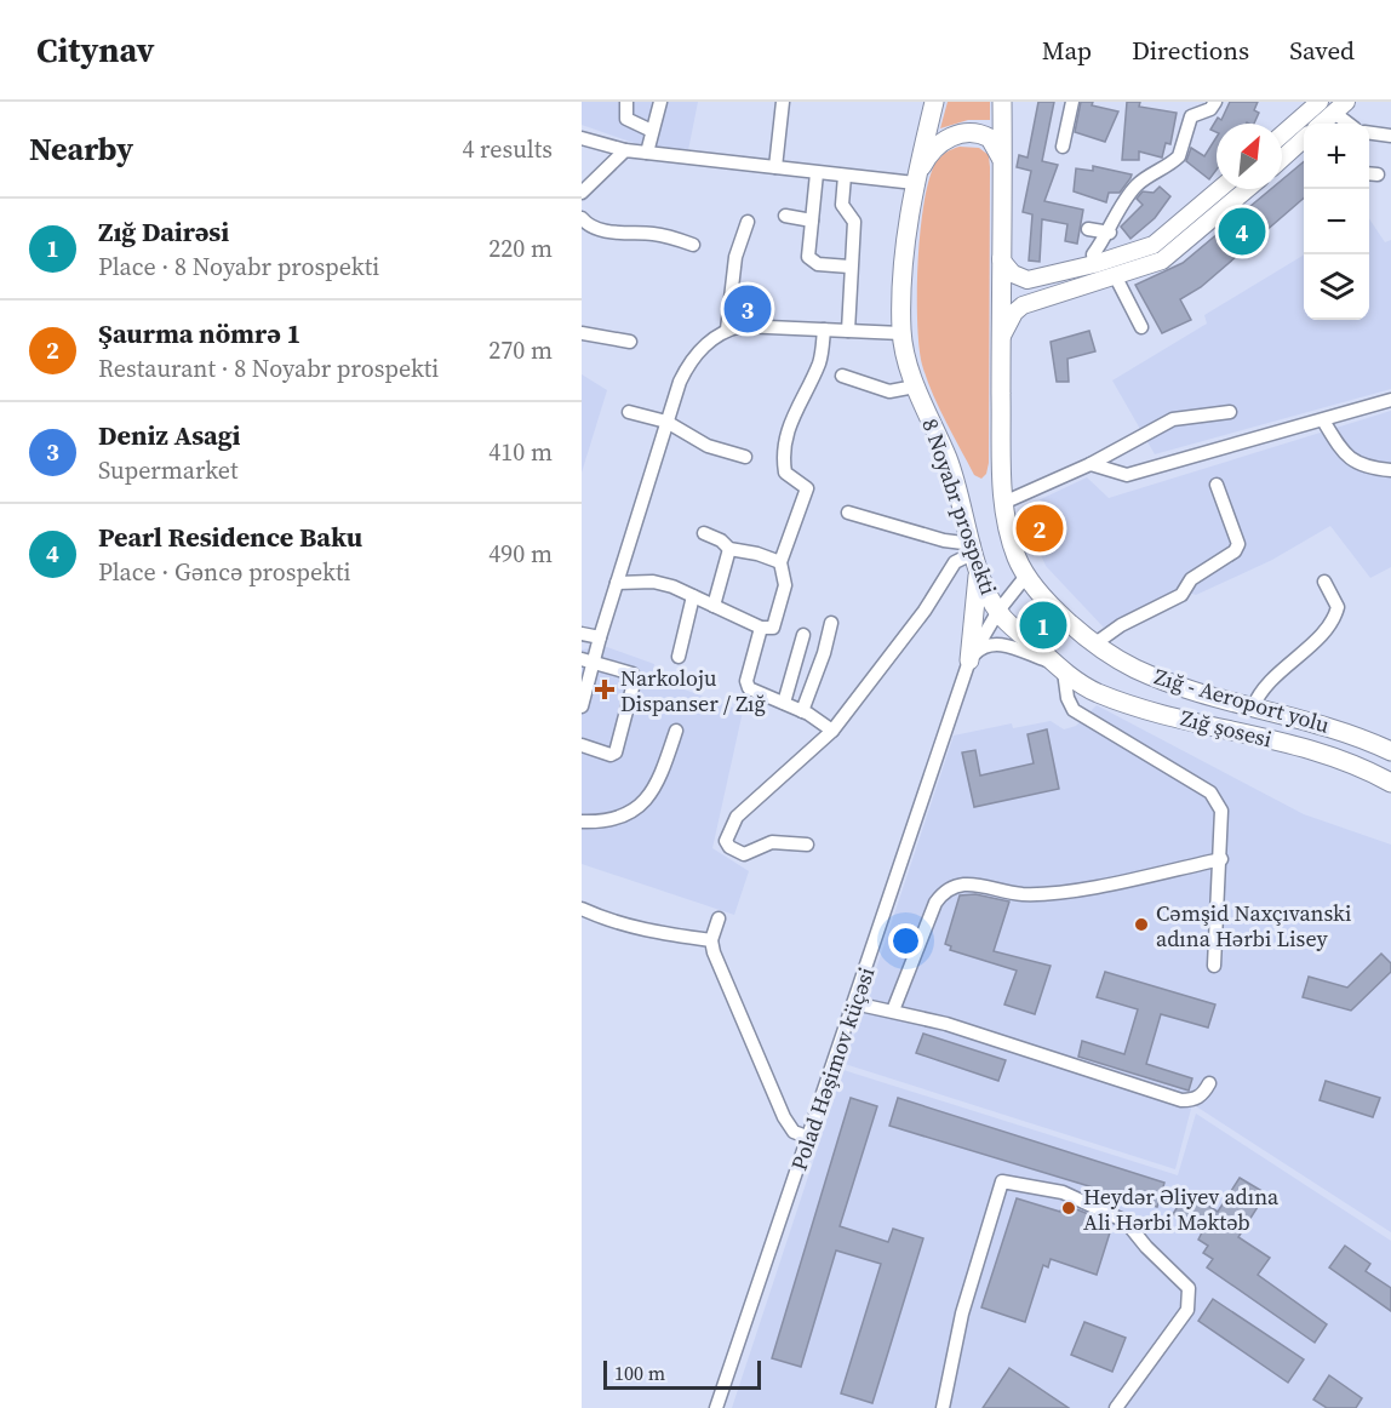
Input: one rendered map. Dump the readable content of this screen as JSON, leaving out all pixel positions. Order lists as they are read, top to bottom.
{
  "streets": {
    "highway": ["8 Noyabr prospekti", "Zığ - Aeroport yolu", "Zığ şosesi"],
    "street": ["Polad Həşimov küçəsi"]
  },
  "crossings": [
    ["8 Noyabr prospekti", "Zığ - Aeroport yolu"],
    ["8 Noyabr prospekti", "Zığ şosesi"],
    ["8 Noyabr prospekti", "Polad Həşimov küçəsi"],
    ["Zığ - Aeroport yolu", "Zığ şosesi"]
  ],
  "places": {
    "health": ["Narkoloju Dispanser / Zığ"],
    "other": ["Cəmşid Naxçıvanski adına Hərbi Lisey", "Heydər Əliyev adına Ali Hərbi Məktəb"]
  },
  "scale_bar": "100 m",
  "north": "top right",
  "page": {
    "header": "Citynav",
    "nav": ["Map", "Directions", "Saved"],
    "heading": ["Nearby", "4 results"],
    "map_buttons": ["+", "−"],
    "list": [
      {
        "mark": "1",
        "name": "Zığ Dairəsi",
        "note": "Place · 8 Noyabr prospekti",
        "value": "220 m"
      },
      {
        "mark": "2",
        "name": "Şaurma nömrә 1",
        "note": "Restaurant · 8 Noyabr prospekti",
        "value": "270 m"
      },
      {
        "mark": "3",
        "name": "Deniz Asagi",
        "note": "Supermarket",
        "value": "410 m"
      },
      {
        "mark": "4",
        "name": "Pearl Residence Baku",
        "note": "Place · Gəncə prospekti",
        "value": "490 m"
      }
    ],
    "pins": [
      "4",
      "3",
      "2",
      "1"
    ],
    "scale": "100 m"
  }
}
